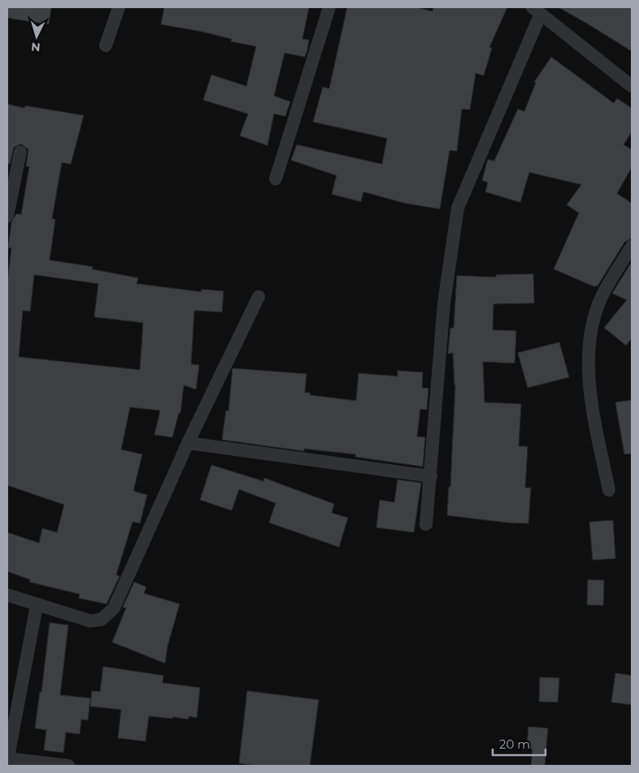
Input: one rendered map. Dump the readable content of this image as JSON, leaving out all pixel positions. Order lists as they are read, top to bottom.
{
  "scale_bar": "20 m",
  "north": "bottom"
}
